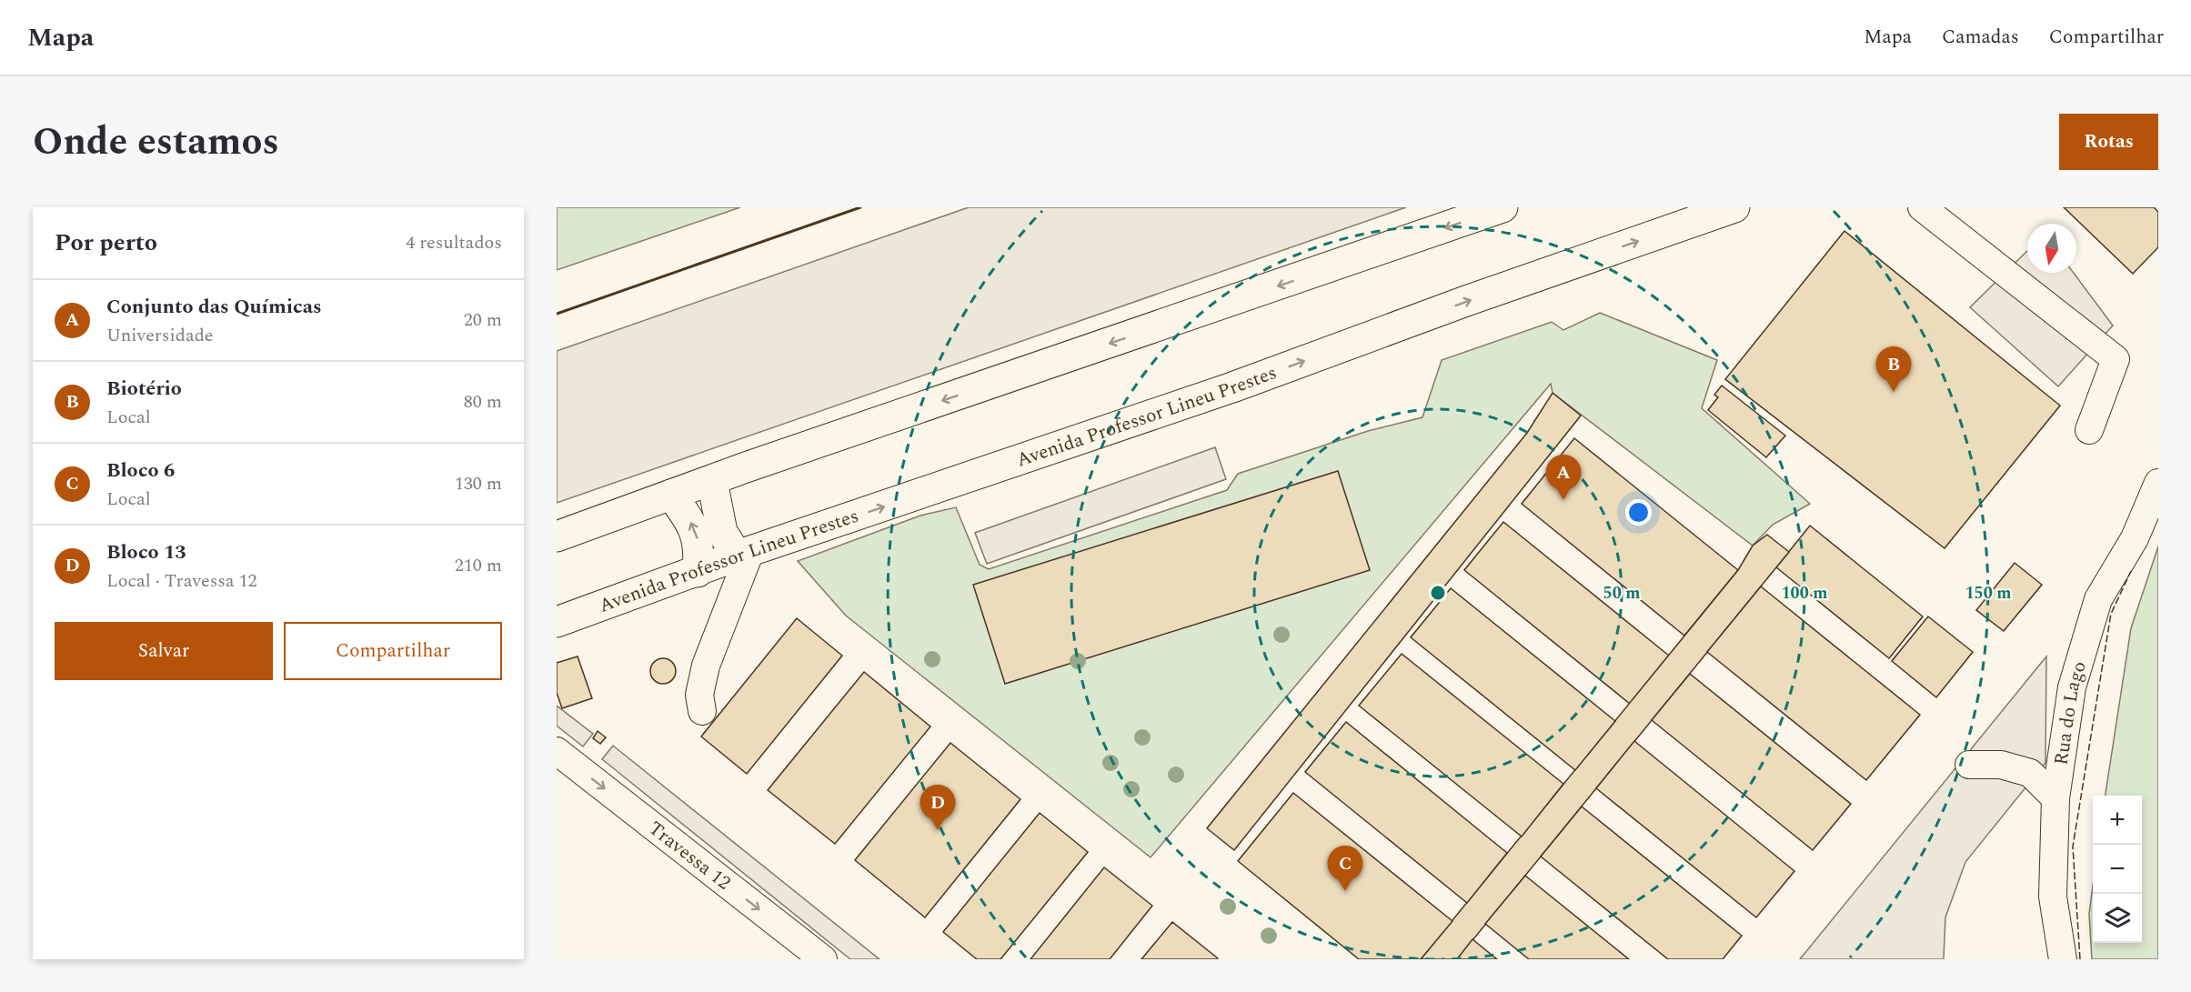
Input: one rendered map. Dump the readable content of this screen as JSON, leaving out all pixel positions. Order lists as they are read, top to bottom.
{
  "streets": {
    "main road": ["Avenida Professor Lineu Prestes"],
    "street": ["Rua do Lago", "Travessa 12"]
  },
  "one_way": ["Travessa 12"],
  "north": "bottom",
  "page": {
    "header": "Mapa",
    "nav": ["Mapa", "Camadas", "Compartilhar"],
    "title": "Onde estamos",
    "buttons": [
      "Rotas",
      ["Salvar", "Compartilhar"]
    ],
    "heading": ["Por perto", "4 resultados"],
    "list": [
      {
        "mark": "A",
        "name": "Conjunto das Químicas",
        "note": "Universidade",
        "value": "20 m"
      },
      {
        "mark": "B",
        "name": "Biotério",
        "note": "Local",
        "value": "80 m"
      },
      {
        "mark": "C",
        "name": "Bloco 6",
        "note": "Local",
        "value": "130 m"
      },
      {
        "mark": "D",
        "name": "Bloco 13",
        "note": "Local · Travessa 12",
        "value": "210 m"
      }
    ],
    "pins": [
      "B",
      "A",
      "D",
      "C"
    ],
    "map_buttons": ["+", "−"]
  },
  "rings": ["50 m", "100 m", "150 m"]
}
